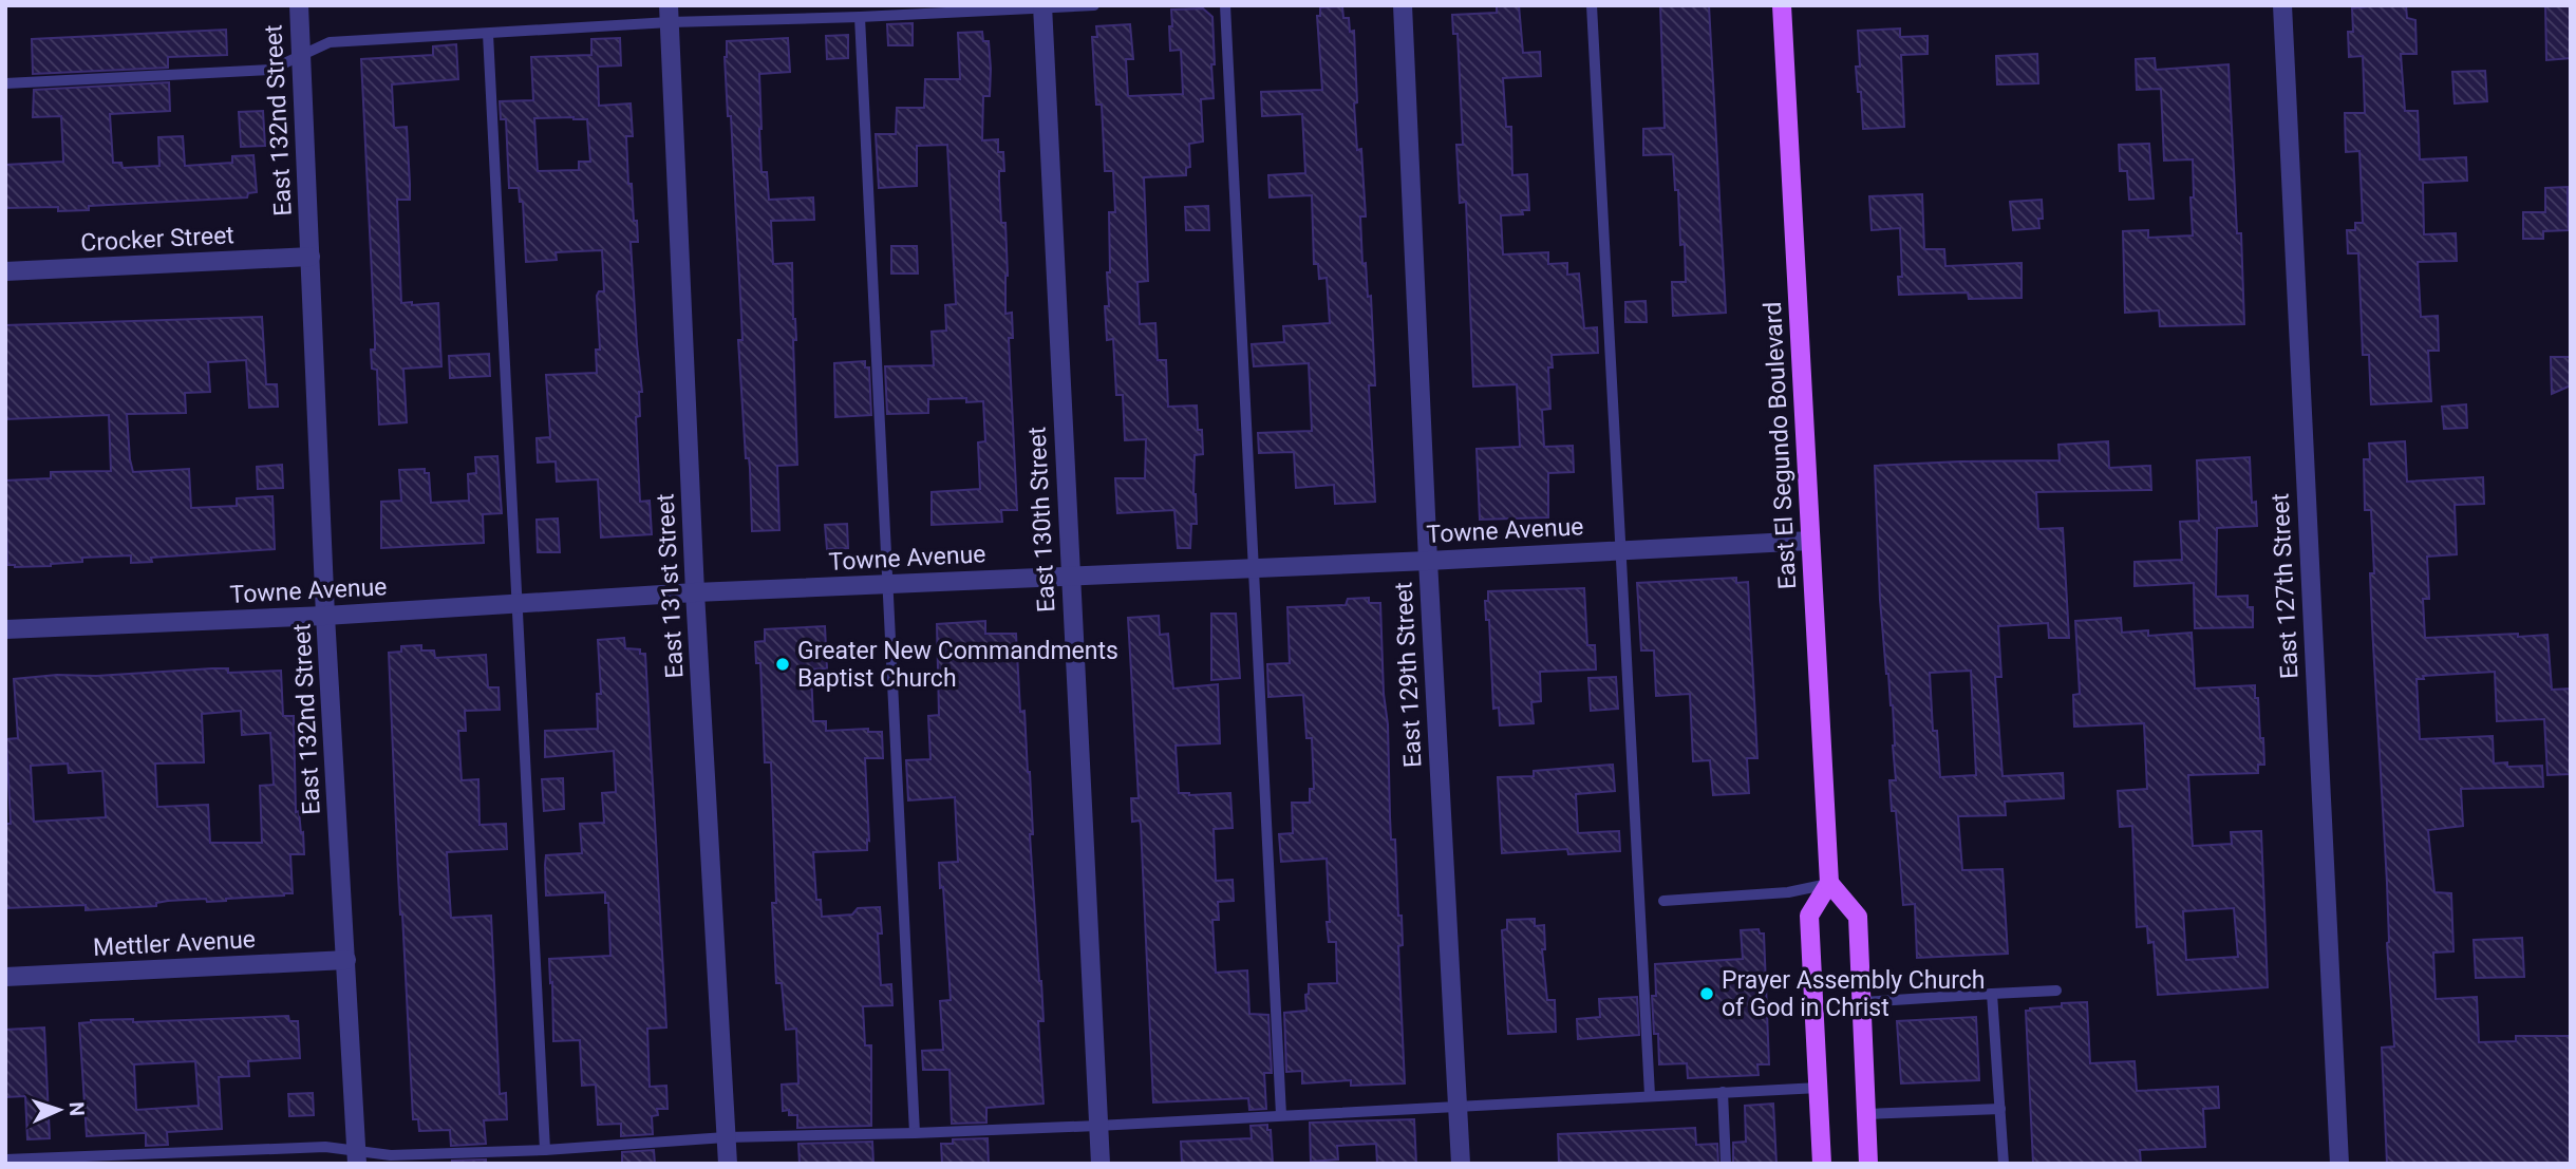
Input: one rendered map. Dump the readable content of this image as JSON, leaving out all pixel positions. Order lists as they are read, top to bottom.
{
  "streets": {
    "main road": ["East El Segundo Boulevard"],
    "street": [
      "East 132nd Street",
      "Crocker Street",
      "East 130th Street",
      "Towne Avenue",
      "East 131st Street",
      "East 127th Street",
      "East 129th Street",
      "Mettler Avenue"
    ]
  },
  "crossings": [
    ["East 132nd Street", "Crocker Street"],
    ["East 132nd Street", "Towne Avenue"],
    ["East 132nd Street", "Mettler Avenue"],
    ["East El Segundo Boulevard", "Towne Avenue"],
    ["East 130th Street", "Towne Avenue"],
    ["Towne Avenue", "East 131st Street"],
    ["Towne Avenue", "East 129th Street"]
  ],
  "places": ["Greater New Commandments Baptist Church", "Prayer Assembly Church of God in Christ"],
  "north": "right"
}
